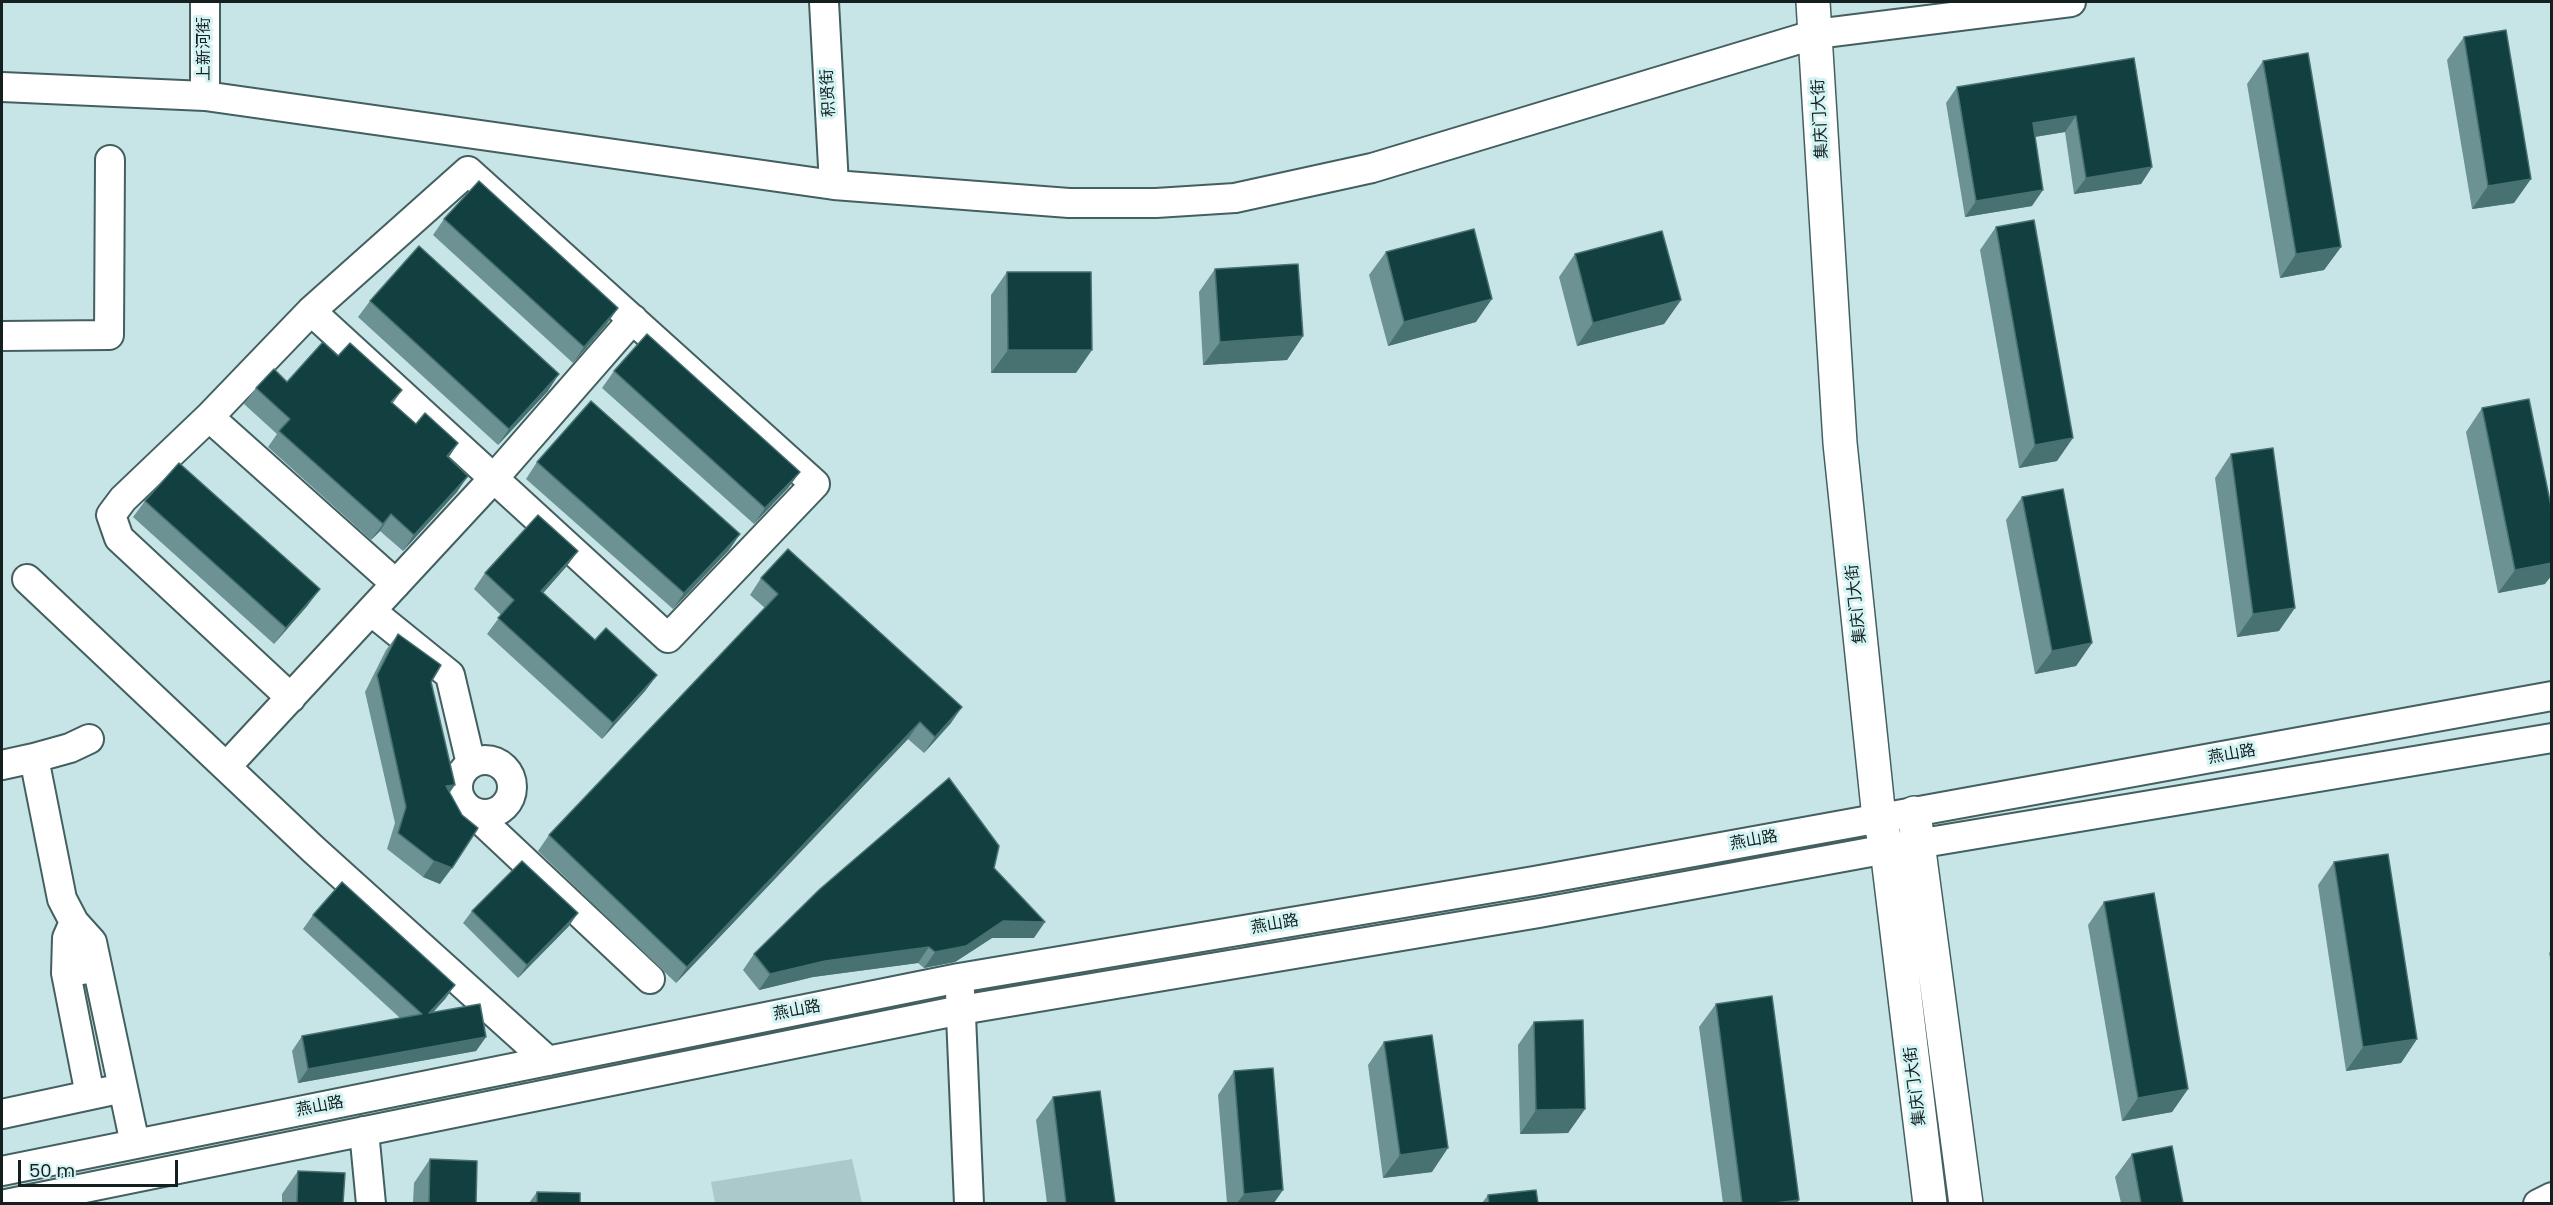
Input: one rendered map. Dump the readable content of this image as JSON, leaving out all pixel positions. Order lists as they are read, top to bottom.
{
  "streets": {
    "main road": ["集庆门大街"],
    "street": ["上新河街", "积贤街", "燕山路"]
  },
  "crossings": [
    ["集庆门大街", "燕山路"]
  ],
  "scale_bar": "50 m"
}
